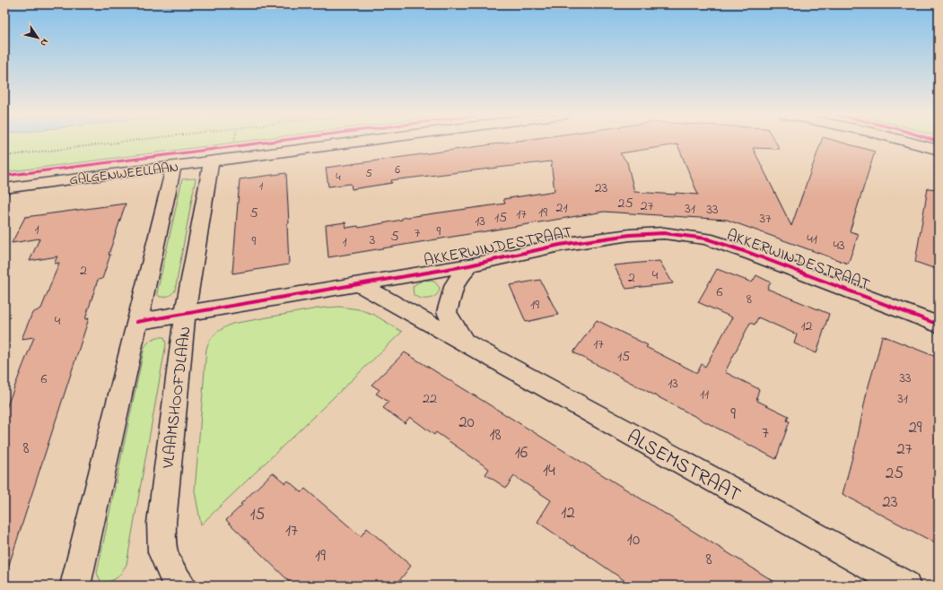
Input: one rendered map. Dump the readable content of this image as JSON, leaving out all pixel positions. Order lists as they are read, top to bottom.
{
  "streets": {
    "street": [
      "GALGENWEELLAAN",
      "AKKERWINDESTRAAT",
      "VLAAMSHOOFDLAAN",
      "ALSEMSTRAAT"
    ]
  },
  "crossings": [
    ["GALGENWEELLAAN", "VLAAMSHOOFDLAAN"],
    ["AKKERWINDESTRAAT", "VLAAMSHOOFDLAAN"],
    ["AKKERWINDESTRAAT", "ALSEMSTRAAT"]
  ],
  "house_numbers": [
    "6",
    "5",
    "4",
    "1",
    "23",
    "25",
    "27",
    "21",
    "31",
    "33",
    "19",
    "5",
    "17",
    "15",
    "37",
    "13",
    "1",
    "9",
    "7",
    "5",
    "41",
    "3",
    "9",
    "1",
    "43",
    "2",
    "4",
    "2",
    "6",
    "8",
    "19",
    "4",
    "12",
    "17",
    "15",
    "33",
    "6",
    "13",
    "11",
    "22",
    "31",
    "9",
    "20",
    "29",
    "7",
    "18",
    "8",
    "27",
    "16",
    "14",
    "25",
    "23",
    "12",
    "15",
    "17",
    "10",
    "19",
    "8"
  ],
  "north": "bottom right"
}
